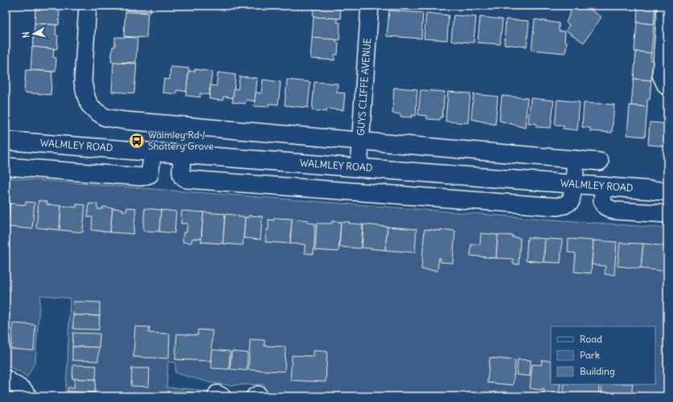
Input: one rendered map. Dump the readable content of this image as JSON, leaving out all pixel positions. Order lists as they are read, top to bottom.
{
  "streets": {
    "main road": ["WALMLEY ROAD"],
    "street": ["GUYS CLIFFE AVENUE"]
  },
  "crossings": [
    ["GUYS CLIFFE AVENUE", "WALMLEY ROAD"]
  ],
  "places": {
    "bus stop": ["Walmley Rd / Shottery Grove"]
  },
  "legend": ["Road", "Park", "Building"],
  "north": "left"
}
